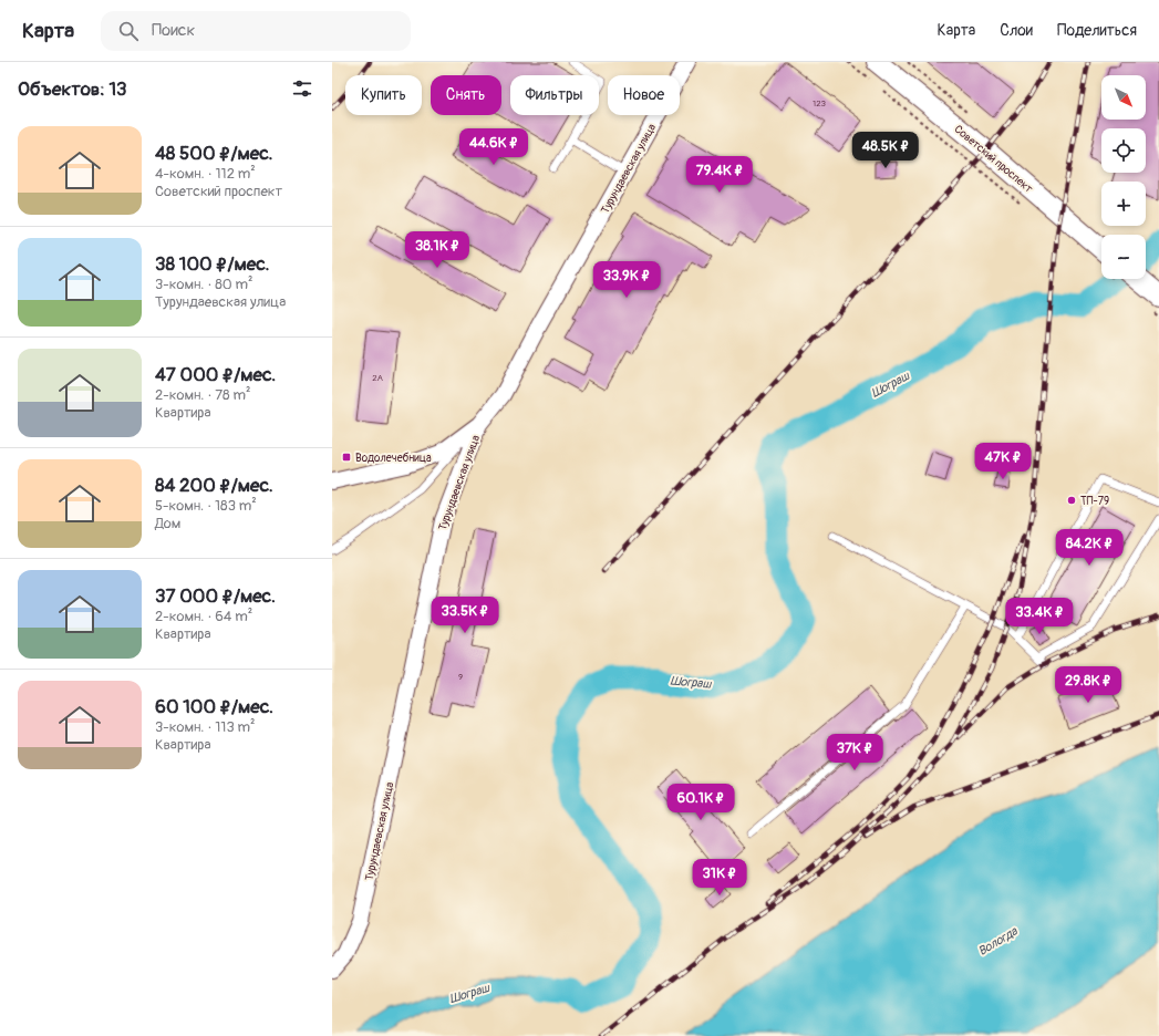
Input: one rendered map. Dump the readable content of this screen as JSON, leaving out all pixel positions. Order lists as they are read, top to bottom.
{
  "streets": {
    "street": ["Советский проспект", "Турундаевская улица"]
  },
  "water": ["Шограш", "Вологда"],
  "places": {
    "transit": ["Водолечебница"],
    "other": ["ТП-79"]
  },
  "house_numbers": ["123", "2А", "9"],
  "north": "bottom right",
  "page": {
    "header": "Карта",
    "search": "Поиск",
    "nav": ["Карта", "Слои", "Поделиться"],
    "heading": "Объектов: 13",
    "map_buttons": ["+", "−"],
    "chip": [
      "Купить",
      "Снять",
      "Фильтры",
      "Новое"
    ],
    "list": [
      {
        "name": "48 500 ₽/мес.",
        "note": "4-комн. · 112 m² · Советский проспект"
      },
      {
        "name": "38 100 ₽/мес.",
        "note": "3-комн. · 80 m² · Турундаевская улица"
      },
      {
        "name": "47 000 ₽/мес.",
        "note": "2-комн. · 78 m² · Квартира"
      },
      {
        "name": "84 200 ₽/мес.",
        "note": "5-комн. · 183 m² · Дом"
      },
      {
        "name": "37 000 ₽/мес.",
        "note": "2-комн. · 64 m² · Квартира"
      },
      {
        "name": "60 100 ₽/мес.",
        "note": "3-комн. · 113 m² · Квартира"
      }
    ],
    "price": [
      "44.6K ₽",
      "48.5K ₽",
      "79.4K ₽",
      "38.1K ₽",
      "33.9K ₽",
      "47K ₽",
      "84.2K ₽",
      "33.5K ₽",
      "33.4K ₽",
      "29.8K ₽",
      "37K ₽",
      "60.1K ₽",
      "31K ₽"
    ]
  }
}
